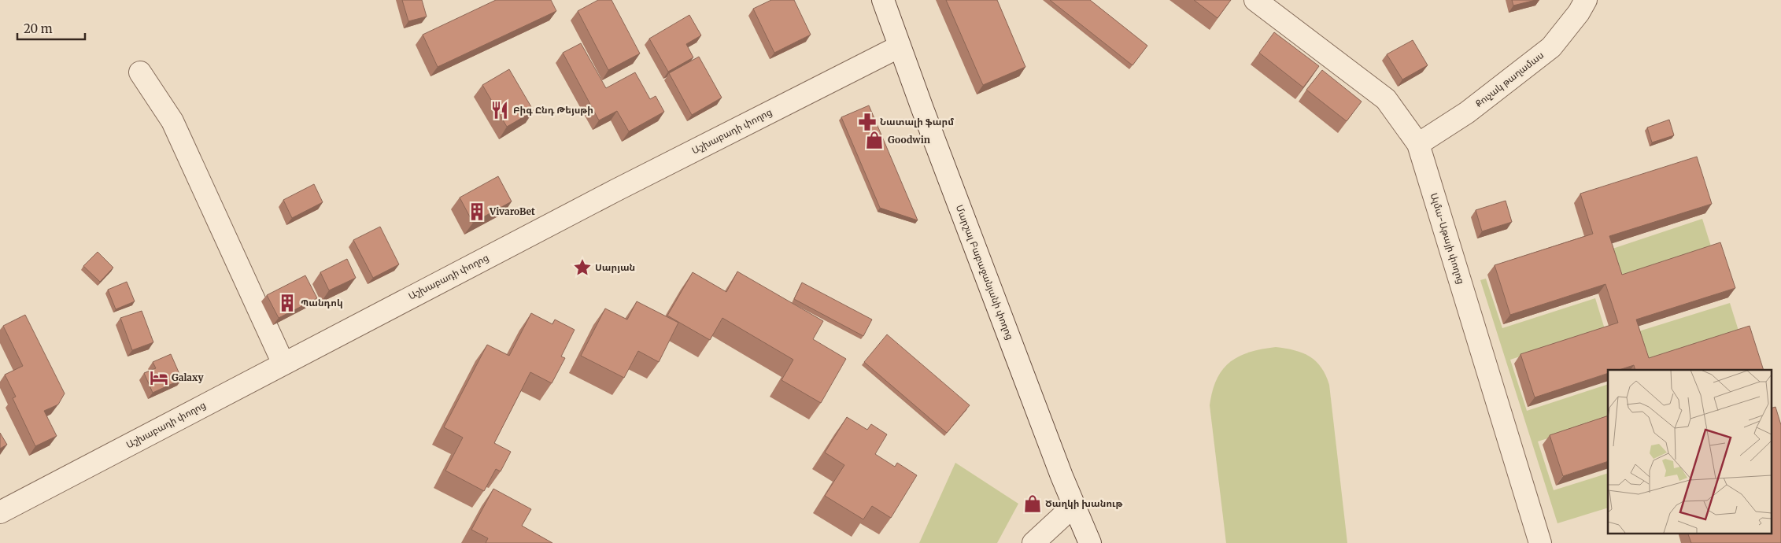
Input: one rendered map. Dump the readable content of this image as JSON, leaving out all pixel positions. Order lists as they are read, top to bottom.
{
  "streets": {
    "street": [
      "Քուչակ թաղամաս",
      "Աշխաբադի փողոց",
      "Ալմա-Աթայի փողոց",
      "Մարշալ Բաբաջանյանի փողոց"
    ]
  },
  "crossings": [
    ["Քուչակ թաղամաս", "Ալմա-Աթայի փողոց"],
    ["Աշխաբադի փողոց", "Մարշալ Բաբաջանյանի փողոց"]
  ],
  "places": {
    "restaurant": ["Բիգ Ընդ Թեյսթի"],
    "pharmacy": ["Նատալի ֆարմ"],
    "shop": ["Goodwin", "Ծաղկի խանութ"],
    "building": ["VivaroBet", "Պանդոկ"],
    "place": ["Սարյան"],
    "hotel": ["Galaxy"]
  },
  "scale_bar": "20 m"
}
